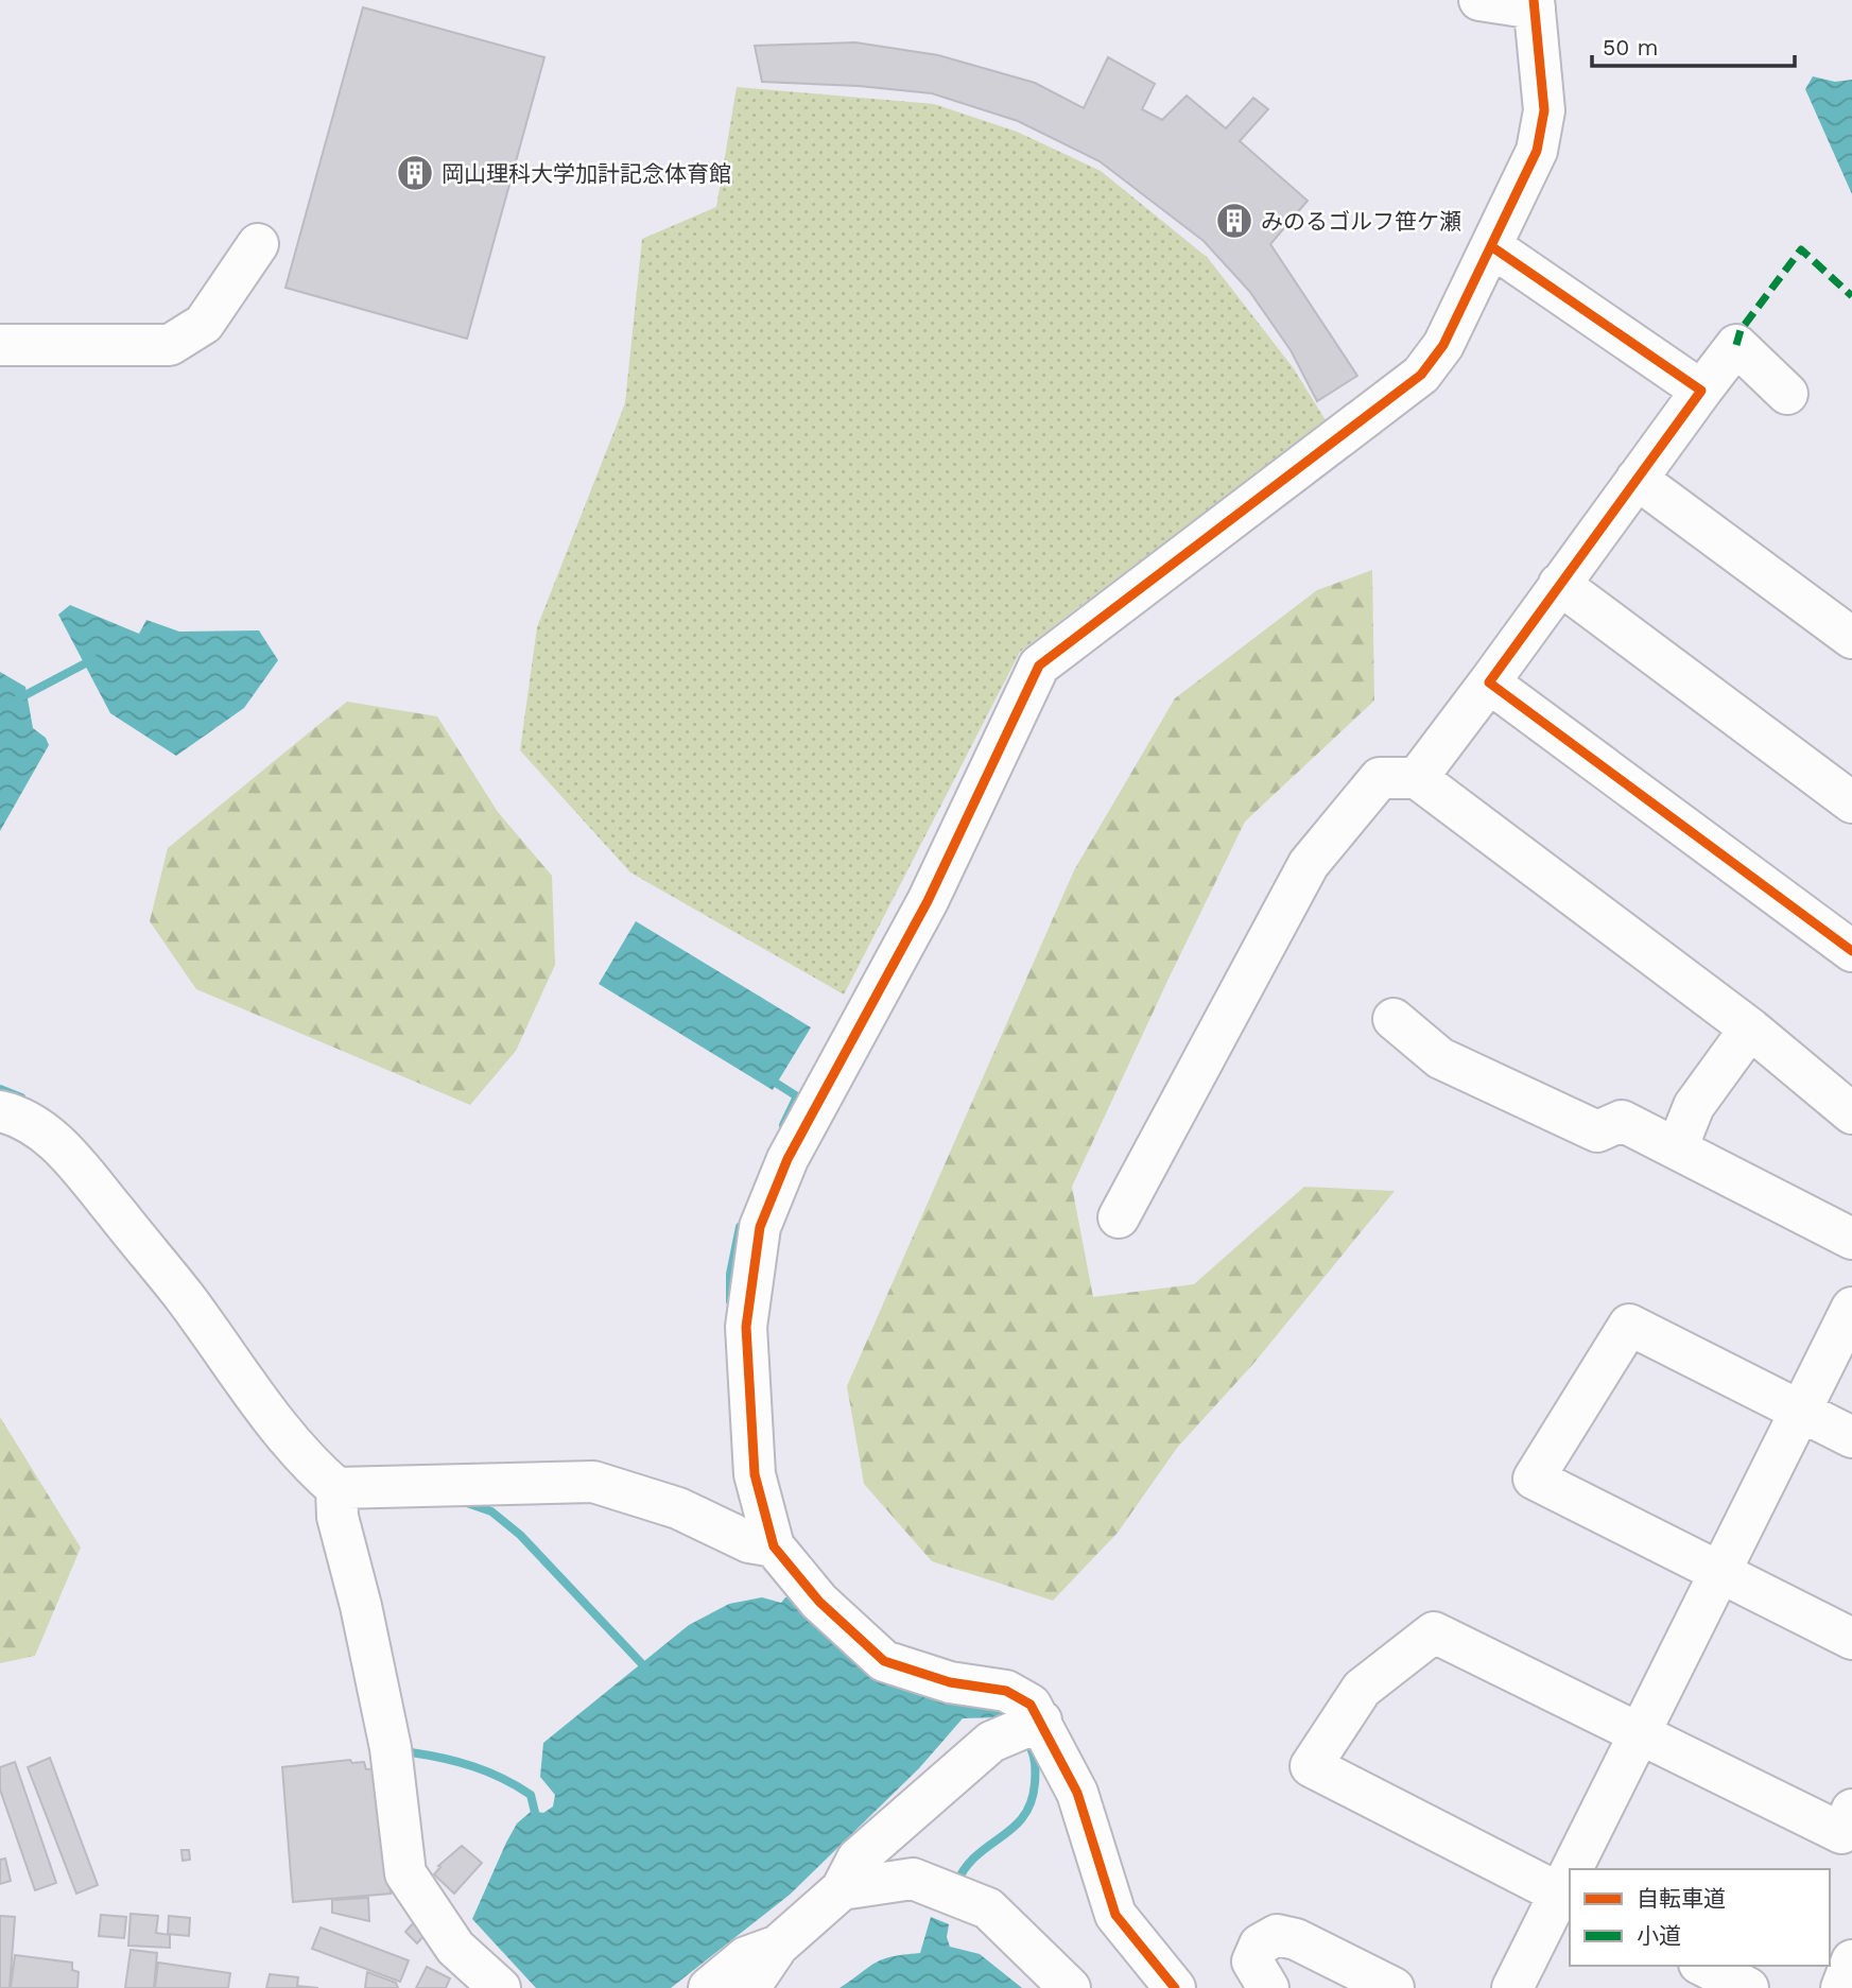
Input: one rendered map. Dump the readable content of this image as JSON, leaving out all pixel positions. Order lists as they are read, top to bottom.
{
  "places": {
    "building": ["岡山理科大学加計記念体育館", "みのるゴルフ笹ケ瀬"]
  },
  "legend": ["自転車道", "小道"],
  "scale_bar": "50 m"
}
